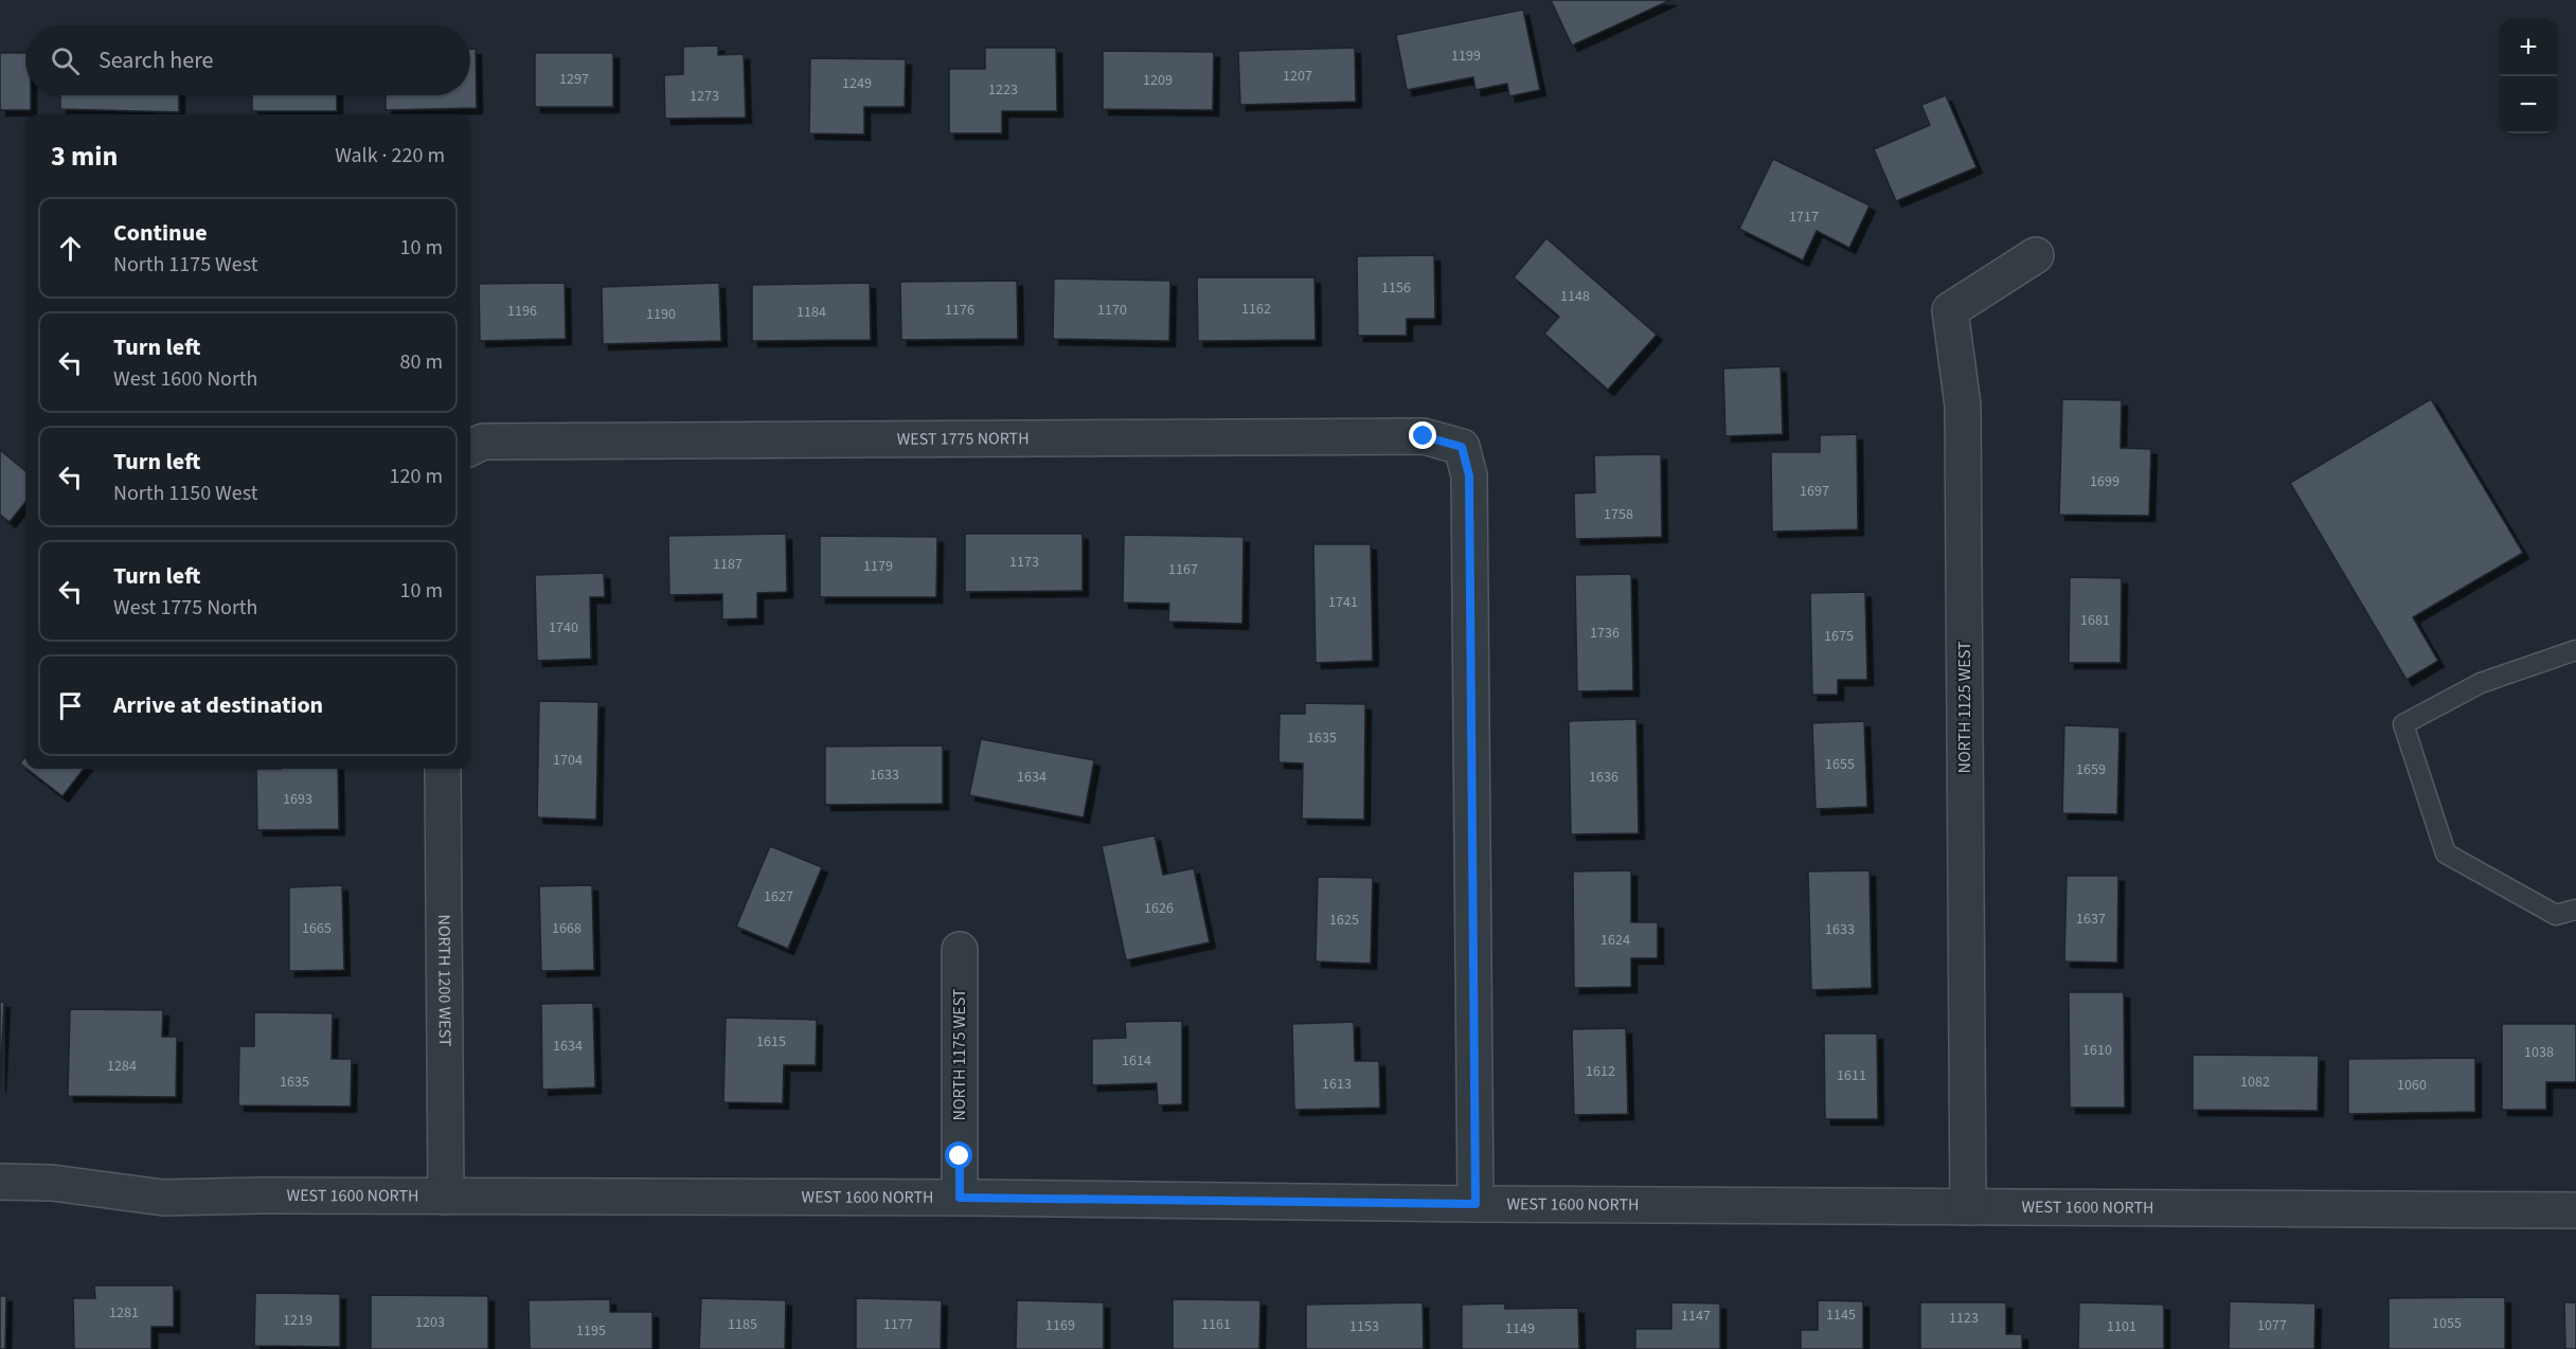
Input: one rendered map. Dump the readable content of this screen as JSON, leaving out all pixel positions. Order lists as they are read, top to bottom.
{
  "streets": {
    "street": [
      "WEST 1775 NORTH",
      "NORTH 1125 WEST",
      "NORTH 1200 WEST",
      "NORTH 1175 WEST",
      "WEST 1600 NORTH"
    ]
  },
  "crossings": [
    ["WEST 1775 NORTH", "WEST 1600 NORTH"],
    ["NORTH 1125 WEST", "WEST 1600 NORTH"],
    ["NORTH 1200 WEST", "WEST 1600 NORTH"],
    ["NORTH 1175 WEST", "WEST 1600 NORTH"]
  ],
  "house_numbers": [
    "1199",
    "1207",
    "1297",
    "1209",
    "1249",
    "1223",
    "1273",
    "1717",
    "1156",
    "1148",
    "1162",
    "1176",
    "1170",
    "1196",
    "1184",
    "1190",
    "1699",
    "1697",
    "1758",
    "1173",
    "1187",
    "1179",
    "1167",
    "1741",
    "1681",
    "1740",
    "1736",
    "1675",
    "1635",
    "1704",
    "1655",
    "1659",
    "1633",
    "1634",
    "1636",
    "1693",
    "1627",
    "1626",
    "1637",
    "1625",
    "1665",
    "1668",
    "1633",
    "1624",
    "1615",
    "1634",
    "1610",
    "1038",
    "1614",
    "1284",
    "1612",
    "1611",
    "1635",
    "1082",
    "1613",
    "1060",
    "1281",
    "1145",
    "1147",
    "1123",
    "1219",
    "1203",
    "1055",
    "1185",
    "1177",
    "1161",
    "1169",
    "1077",
    "1153",
    "1101",
    "1149",
    "1195"
  ],
  "page": {
    "map_buttons": ["+", "−"],
    "search": "Search here",
    "heading": ["3 min", "Walk · 220 m"],
    "list": [
      ["Continue", "North 1175 West", "10 m"],
      ["Turn left", "West 1600 North", "80 m"],
      ["Turn left", "North 1150 West", "120 m"],
      ["Turn left", "West 1775 North", "10 m"],
      "Arrive at destination"
    ]
  }
}
